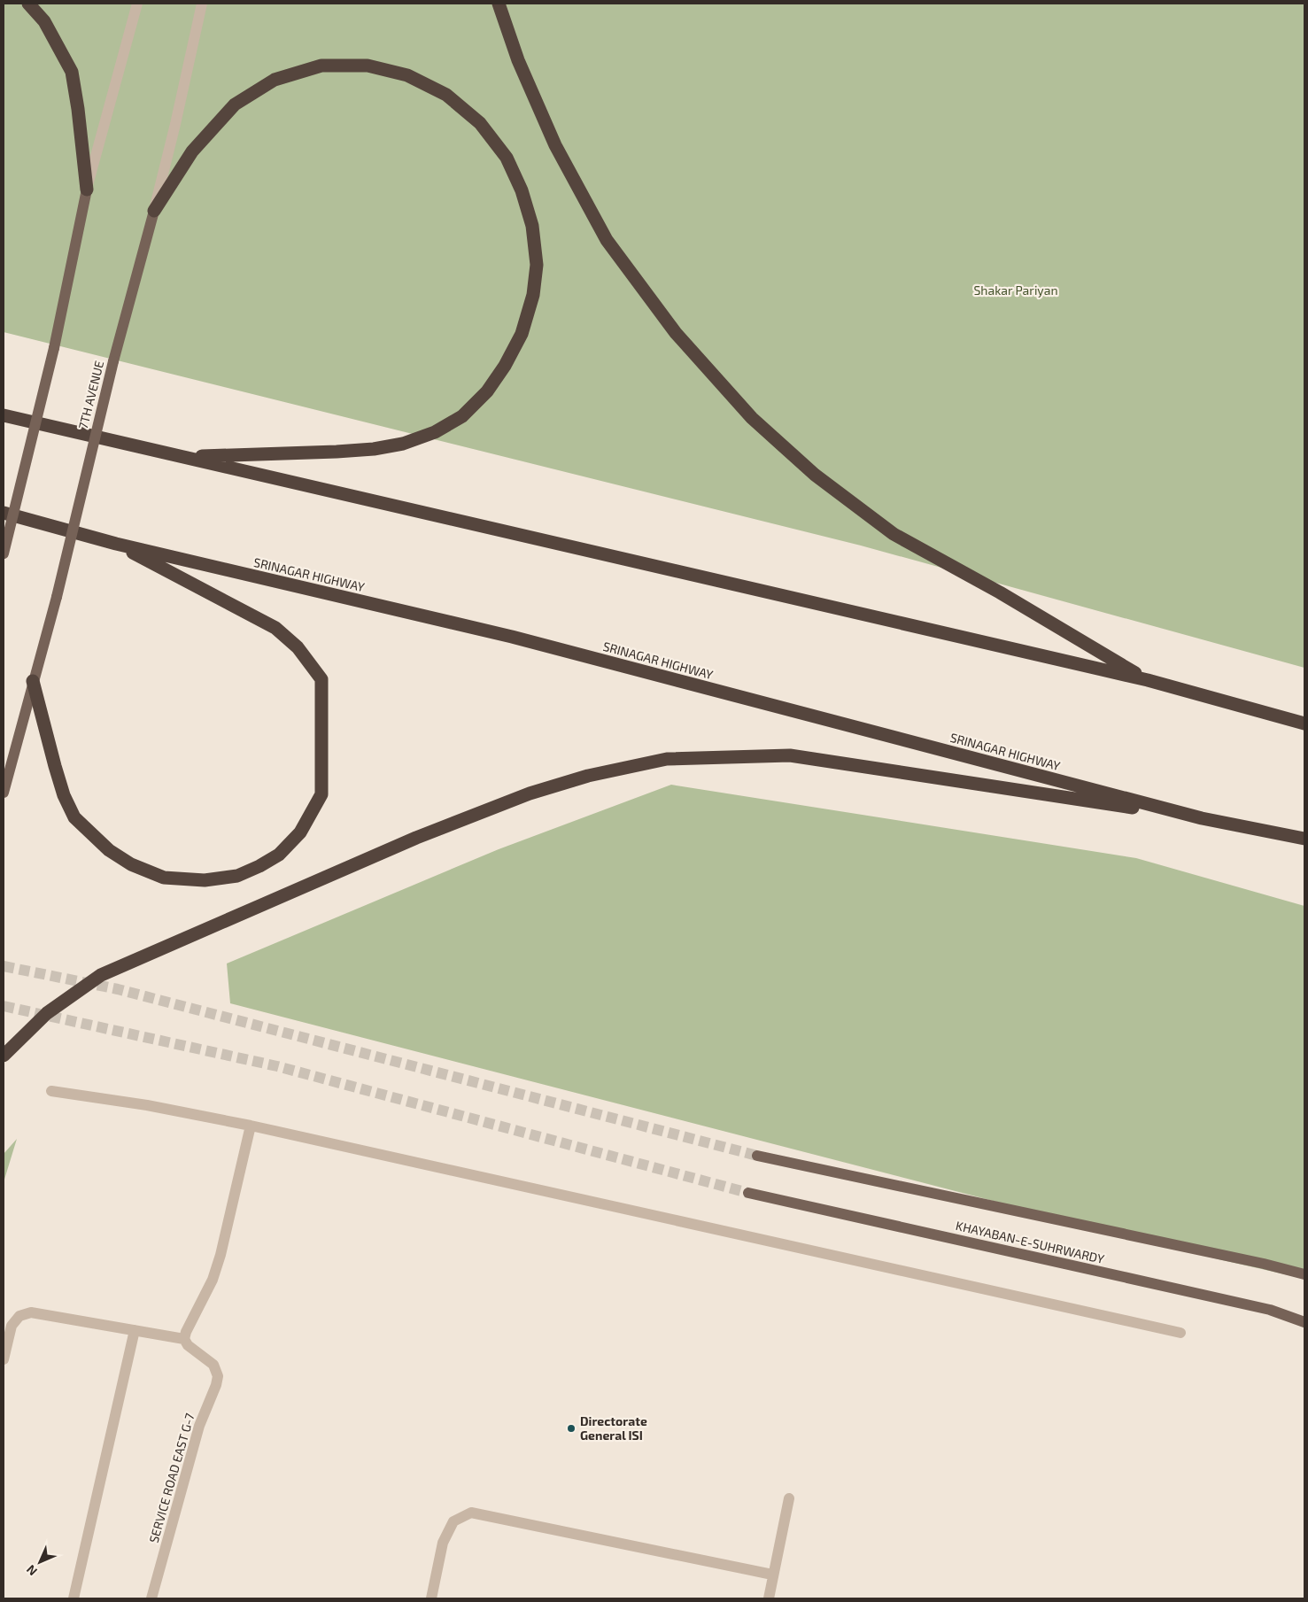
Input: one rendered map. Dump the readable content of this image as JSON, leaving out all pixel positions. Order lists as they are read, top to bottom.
{
  "streets": {
    "highway": ["SRINAGAR HIGHWAY"],
    "main road": ["7TH AVENUE", "KHAYABAN-E-SUHRWARDY"],
    "street": ["SERVICE ROAD EAST G-7"]
  },
  "parks": ["Shakar Pariyan"],
  "places": ["Directorate General ISI"],
  "north": "bottom left"
}
